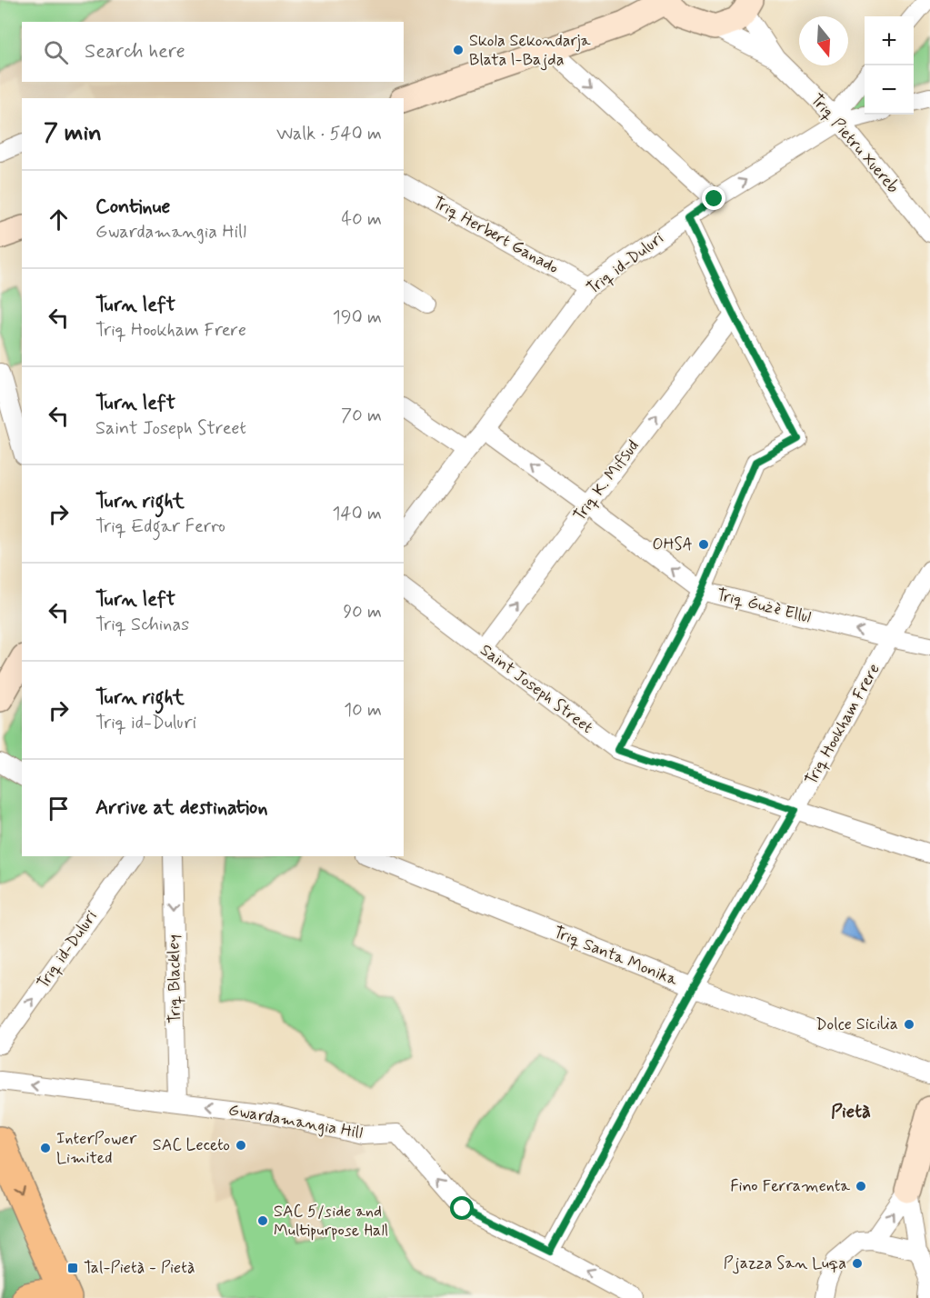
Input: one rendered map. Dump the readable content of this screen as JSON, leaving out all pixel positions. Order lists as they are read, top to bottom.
{
  "streets": {
    "street": [
      "Triq Pietru Xuereb",
      "Triq Herbert Ganado",
      "Triq id-Duluri",
      "Triq K. Mifsud",
      "Triq Ġużè Ellul",
      "Saint Joseph Street",
      "Triq Hookham Frere",
      "Triq Santa Monika",
      "Triq Blackley",
      "Gwardamangia Hill"
    ]
  },
  "crossings": [
    ["Triq Pietru Xuereb", "Triq id-Duluri"],
    ["Triq Herbert Ganado", "Triq id-Duluri"],
    ["Triq id-Duluri", "Triq Ġużè Ellul"],
    ["Triq K. Mifsud", "Triq Ġużè Ellul"],
    ["Triq K. Mifsud", "Saint Joseph Street"],
    ["Triq Ġużè Ellul", "Triq Hookham Frere"],
    ["Saint Joseph Street", "Triq Hookham Frere"],
    ["Triq Hookham Frere", "Triq Santa Monika"],
    ["Triq Hookham Frere", "Gwardamangia Hill"],
    ["Triq Blackley", "Gwardamangia Hill"]
  ],
  "one_way": [
    "Triq id-Duluri",
    "Triq K. Mifsud",
    "Triq Ġużè Ellul",
    "Triq Blackley",
    "Gwardamangia Hill"
  ],
  "districts": ["Pietà"],
  "places": {
    "other": [
      "Skola Sekondarja Blata l-Bajda",
      "OHSA",
      "Dolce Sicilia",
      "SAC Leceto",
      "InterPower Limited",
      "Fino Ferramenta",
      "SAC 5/side and Multipurpose Hall",
      "Pjazza San Luqa"
    ],
    "transit": ["Tal-Pietà - Pietà"]
  },
  "north": "bottom",
  "page": {
    "map_buttons": ["+", "−"],
    "search": "Search here",
    "heading": ["7 min", "Walk · 540 m"],
    "list": [
      ["Continue", "Gwardamangia Hill", "40 m"],
      ["Turn left", "Triq Hookham Frere", "190 m"],
      ["Turn left", "Saint Joseph Street", "70 m"],
      ["Turn right", "Triq Edgar Ferro", "140 m"],
      ["Turn left", "Triq Schinas", "90 m"],
      ["Turn right", "Triq id-Duluri", "10 m"],
      "Arrive at destination"
    ]
  }
}
